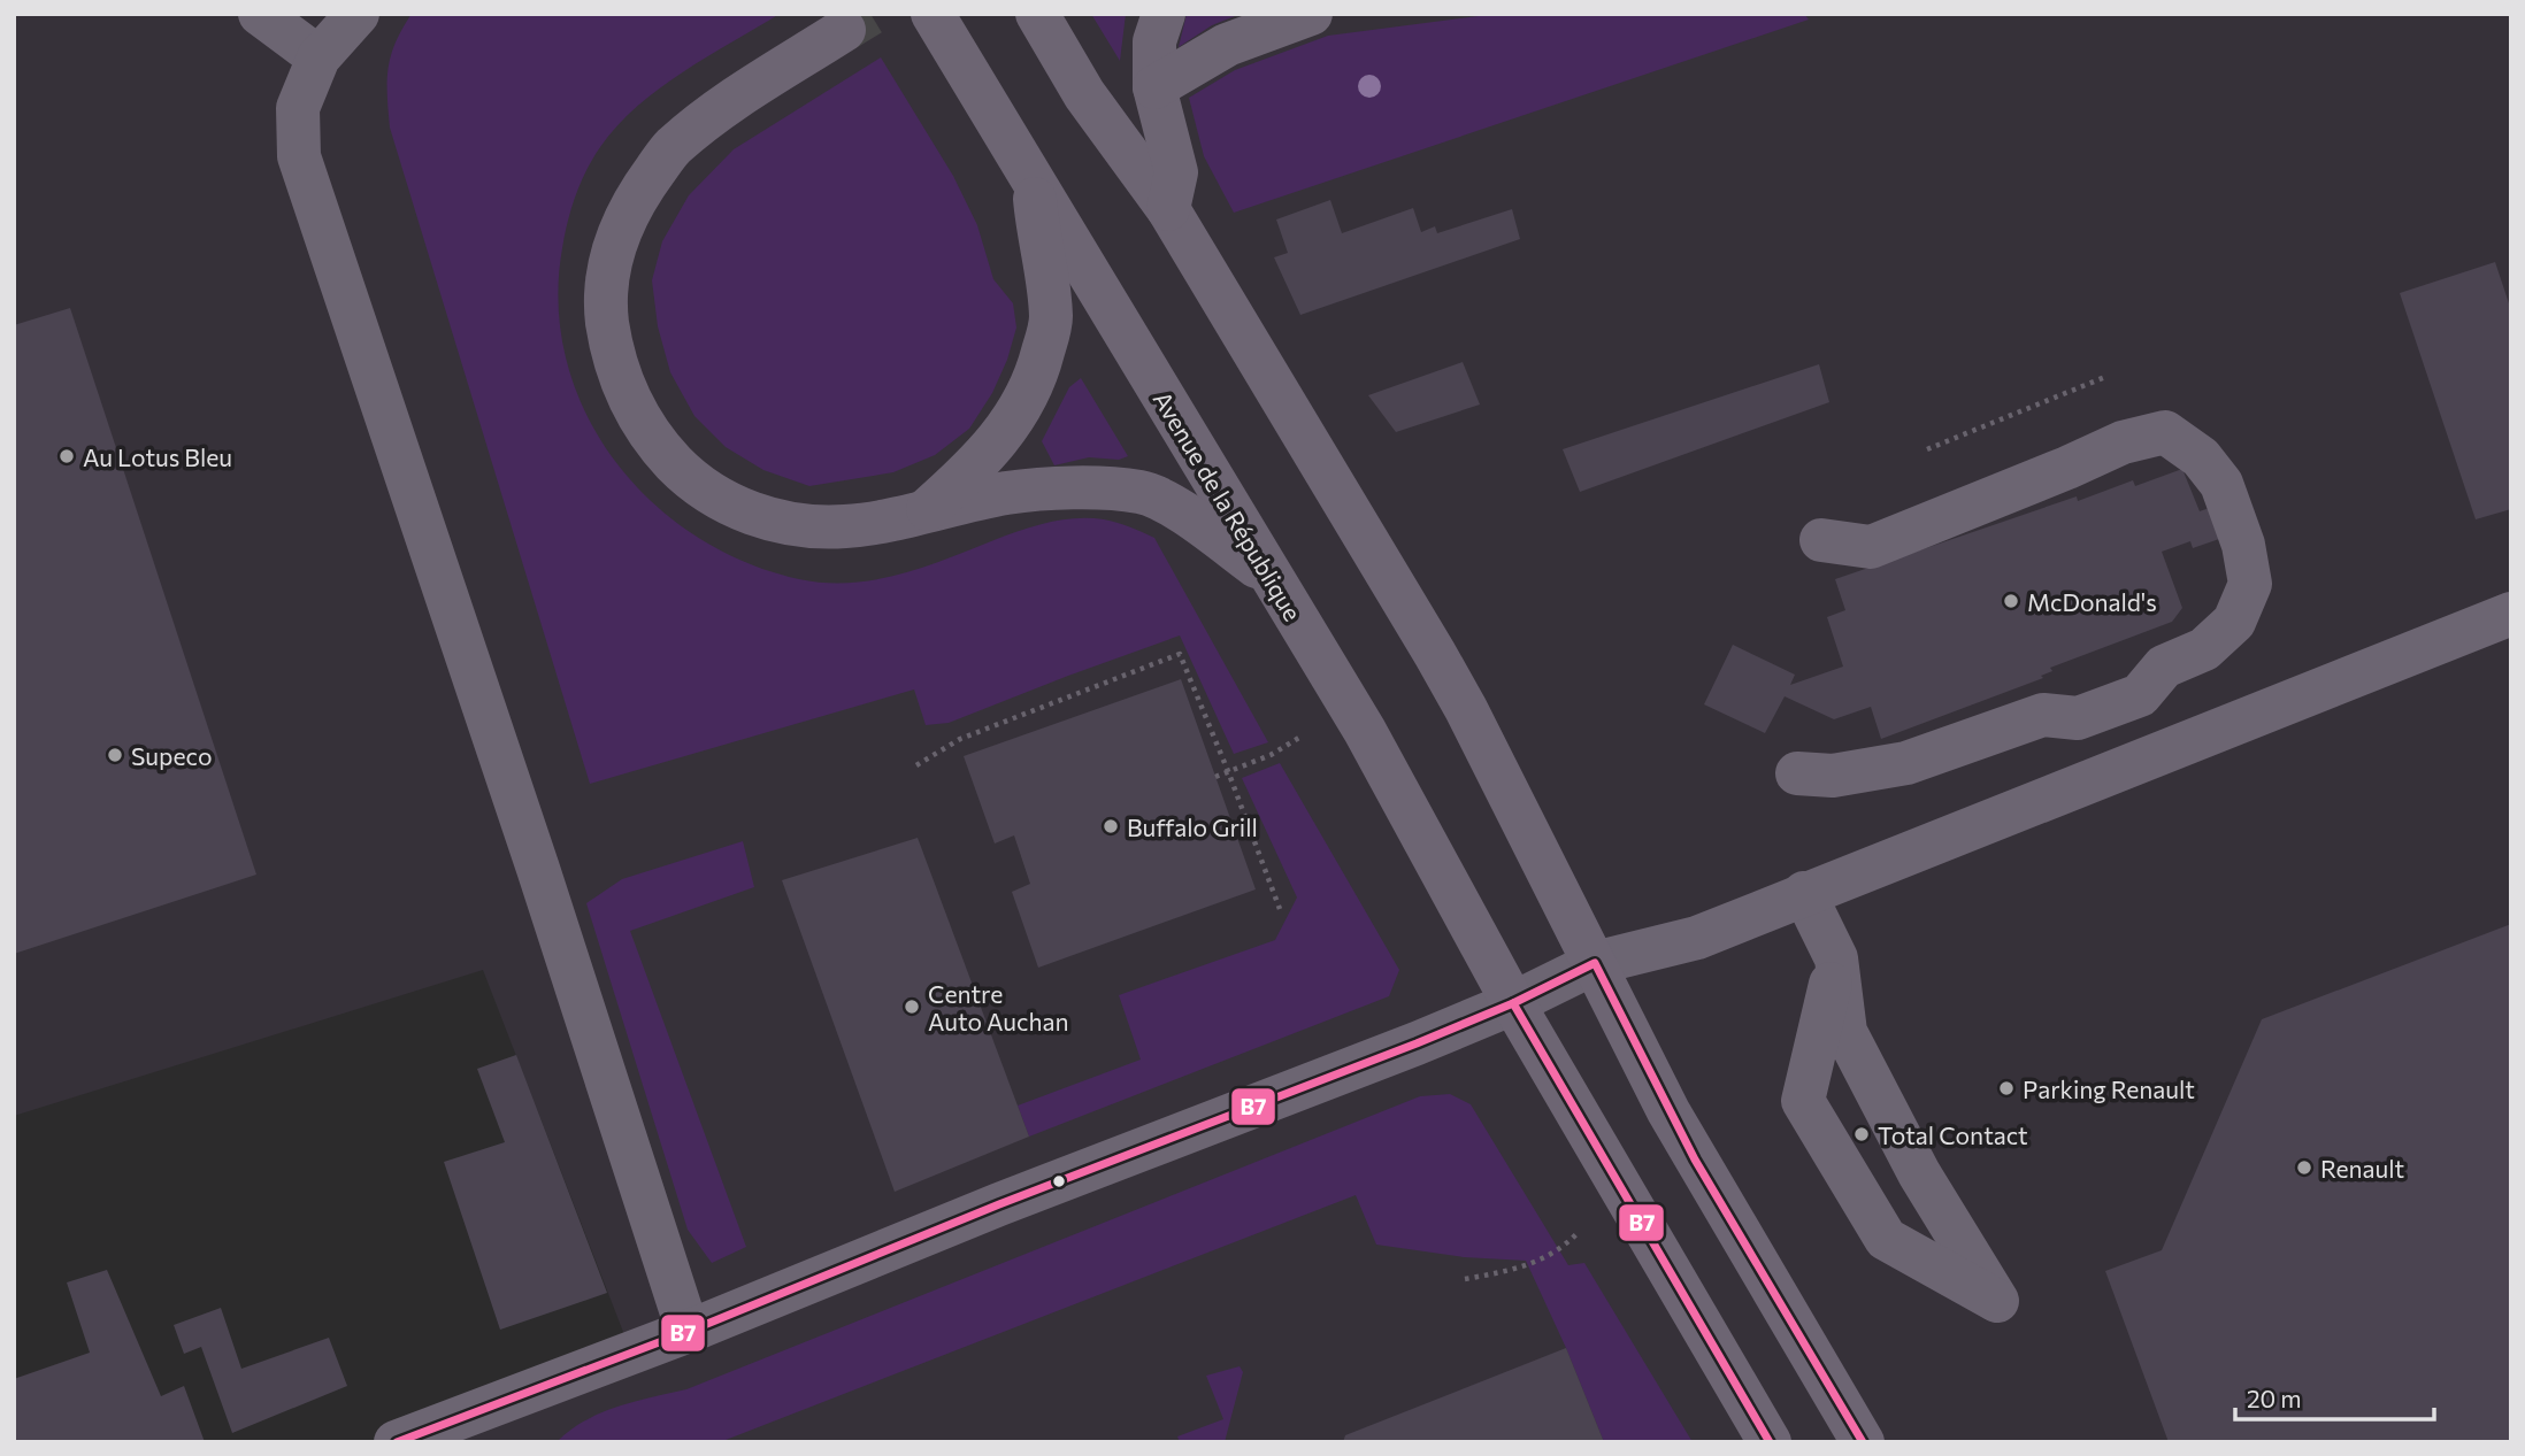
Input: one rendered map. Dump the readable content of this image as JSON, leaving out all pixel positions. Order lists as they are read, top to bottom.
{
  "streets": {
    "main road": ["Avenue de la République"]
  },
  "places": [
    "Au Lotus Bleu",
    "McDonald's",
    "Supeco",
    "Buffalo Grill",
    "Centre Auto Auchan",
    "Parking Renault",
    "Total Contact",
    "Renault"
  ],
  "lines": ["transit line B7"],
  "scale_bar": "20 m"
}
